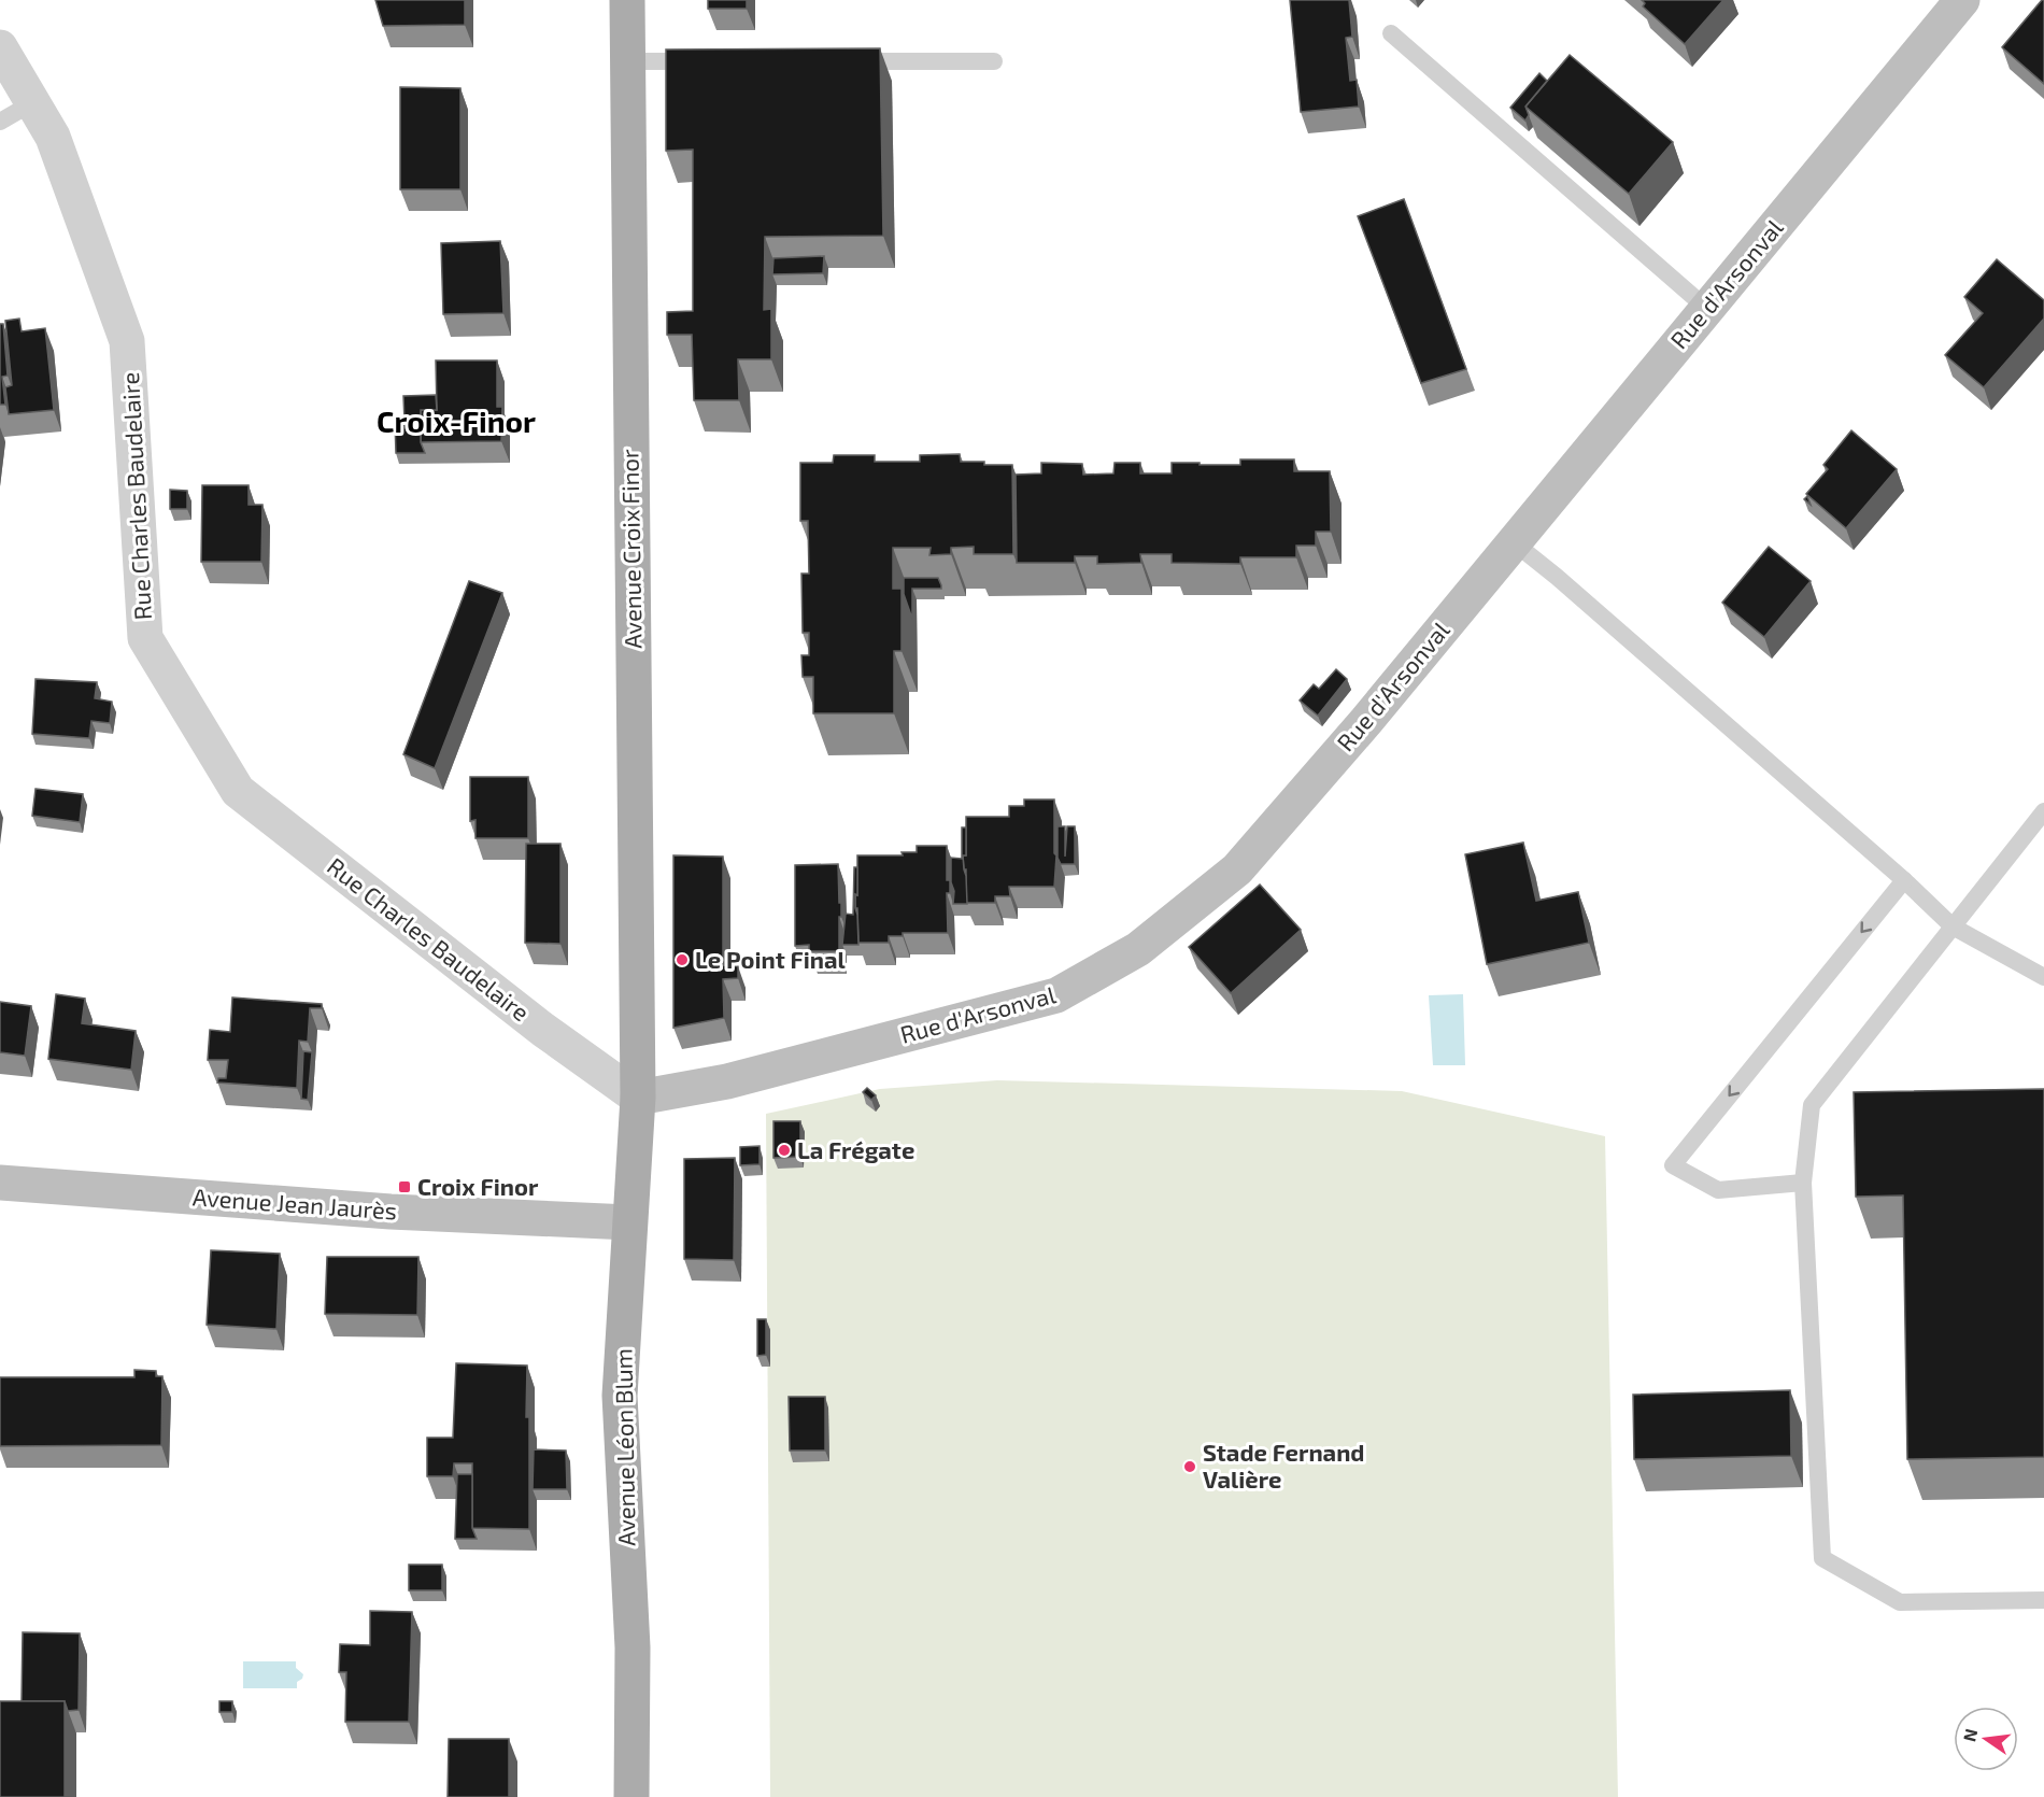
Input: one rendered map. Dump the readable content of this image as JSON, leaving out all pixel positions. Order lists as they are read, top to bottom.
{
  "streets": {
    "main road": ["Avenue Croix Finor", "Avenue Léon Blum"],
    "street": ["Rue d'Arsonval", "Rue Charles Baudelaire", "Avenue Jean Jaurès"]
  },
  "crossings": [
    ["Rue d'Arsonval", "Rue Charles Baudelaire"],
    ["Rue d'Arsonval", "Avenue Croix Finor"],
    ["Rue d'Arsonval", "Avenue Léon Blum"],
    ["Rue Charles Baudelaire", "Avenue Croix Finor"],
    ["Rue Charles Baudelaire", "Avenue Léon Blum"],
    ["Avenue Croix Finor", "Avenue Léon Blum"],
    ["Avenue Jean Jaurès", "Avenue Léon Blum"]
  ],
  "districts": ["Croix-Finor"],
  "places": {
    "other": ["Le Point Final", "La Frégate", "Stade Fernand Valière"],
    "transit": ["Croix Finor"]
  },
  "north": "left"
}
